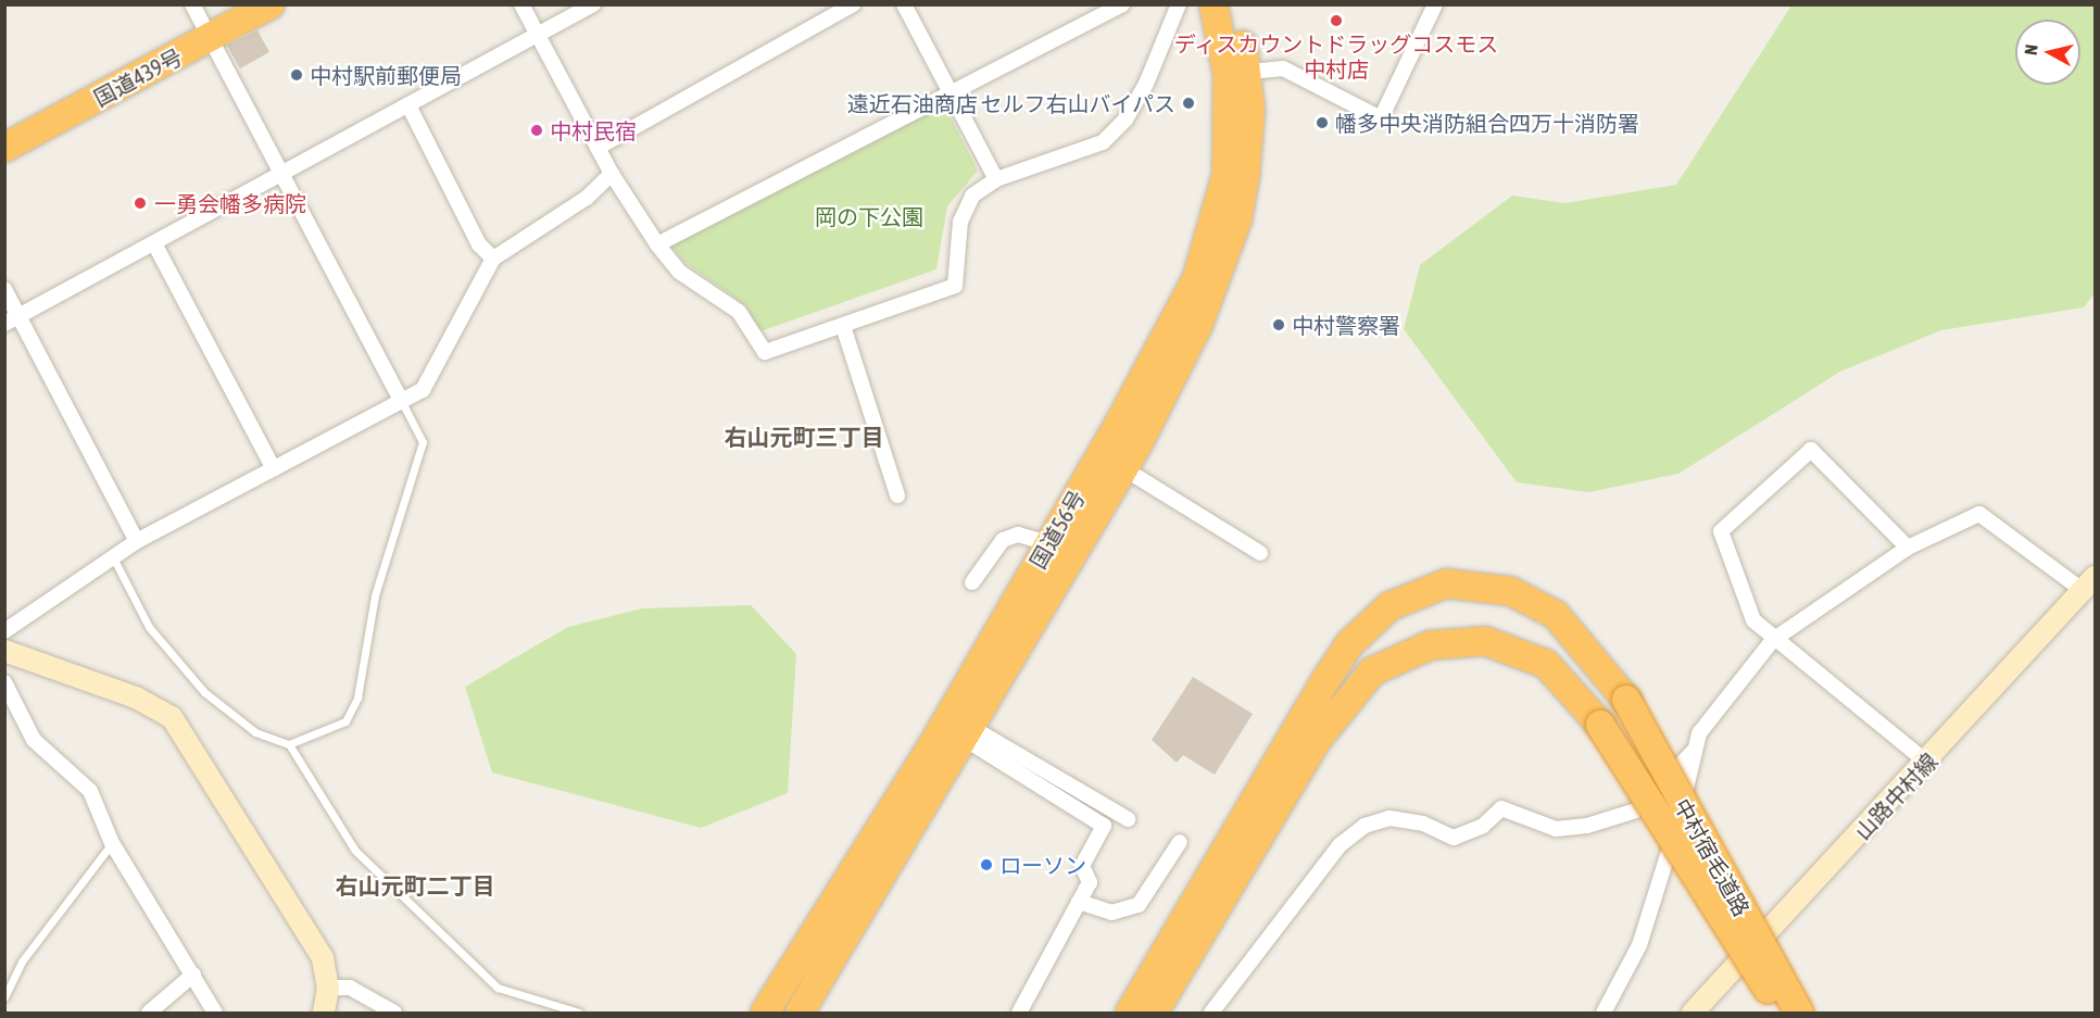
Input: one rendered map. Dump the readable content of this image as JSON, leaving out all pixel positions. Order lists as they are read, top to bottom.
{
  "streets": {
    "highway": ["国道439号", "国道56号", "中村宿毛道路"],
    "main road": ["山路中村線"]
  },
  "districts": ["右山元町三丁目", "右山元町二丁目"],
  "parks": ["岡の下公園"],
  "places": [
    "ディスカウントドラッグコスモス 中村店",
    "中村駅前郵便局",
    "遠近石油商店 セルフ右山バイパス",
    "幡多中央消防組合四万十消防署",
    "中村民宿",
    "一勇会幡多病院",
    "中村警察署",
    "ローソン"
  ],
  "north": "left"
}
